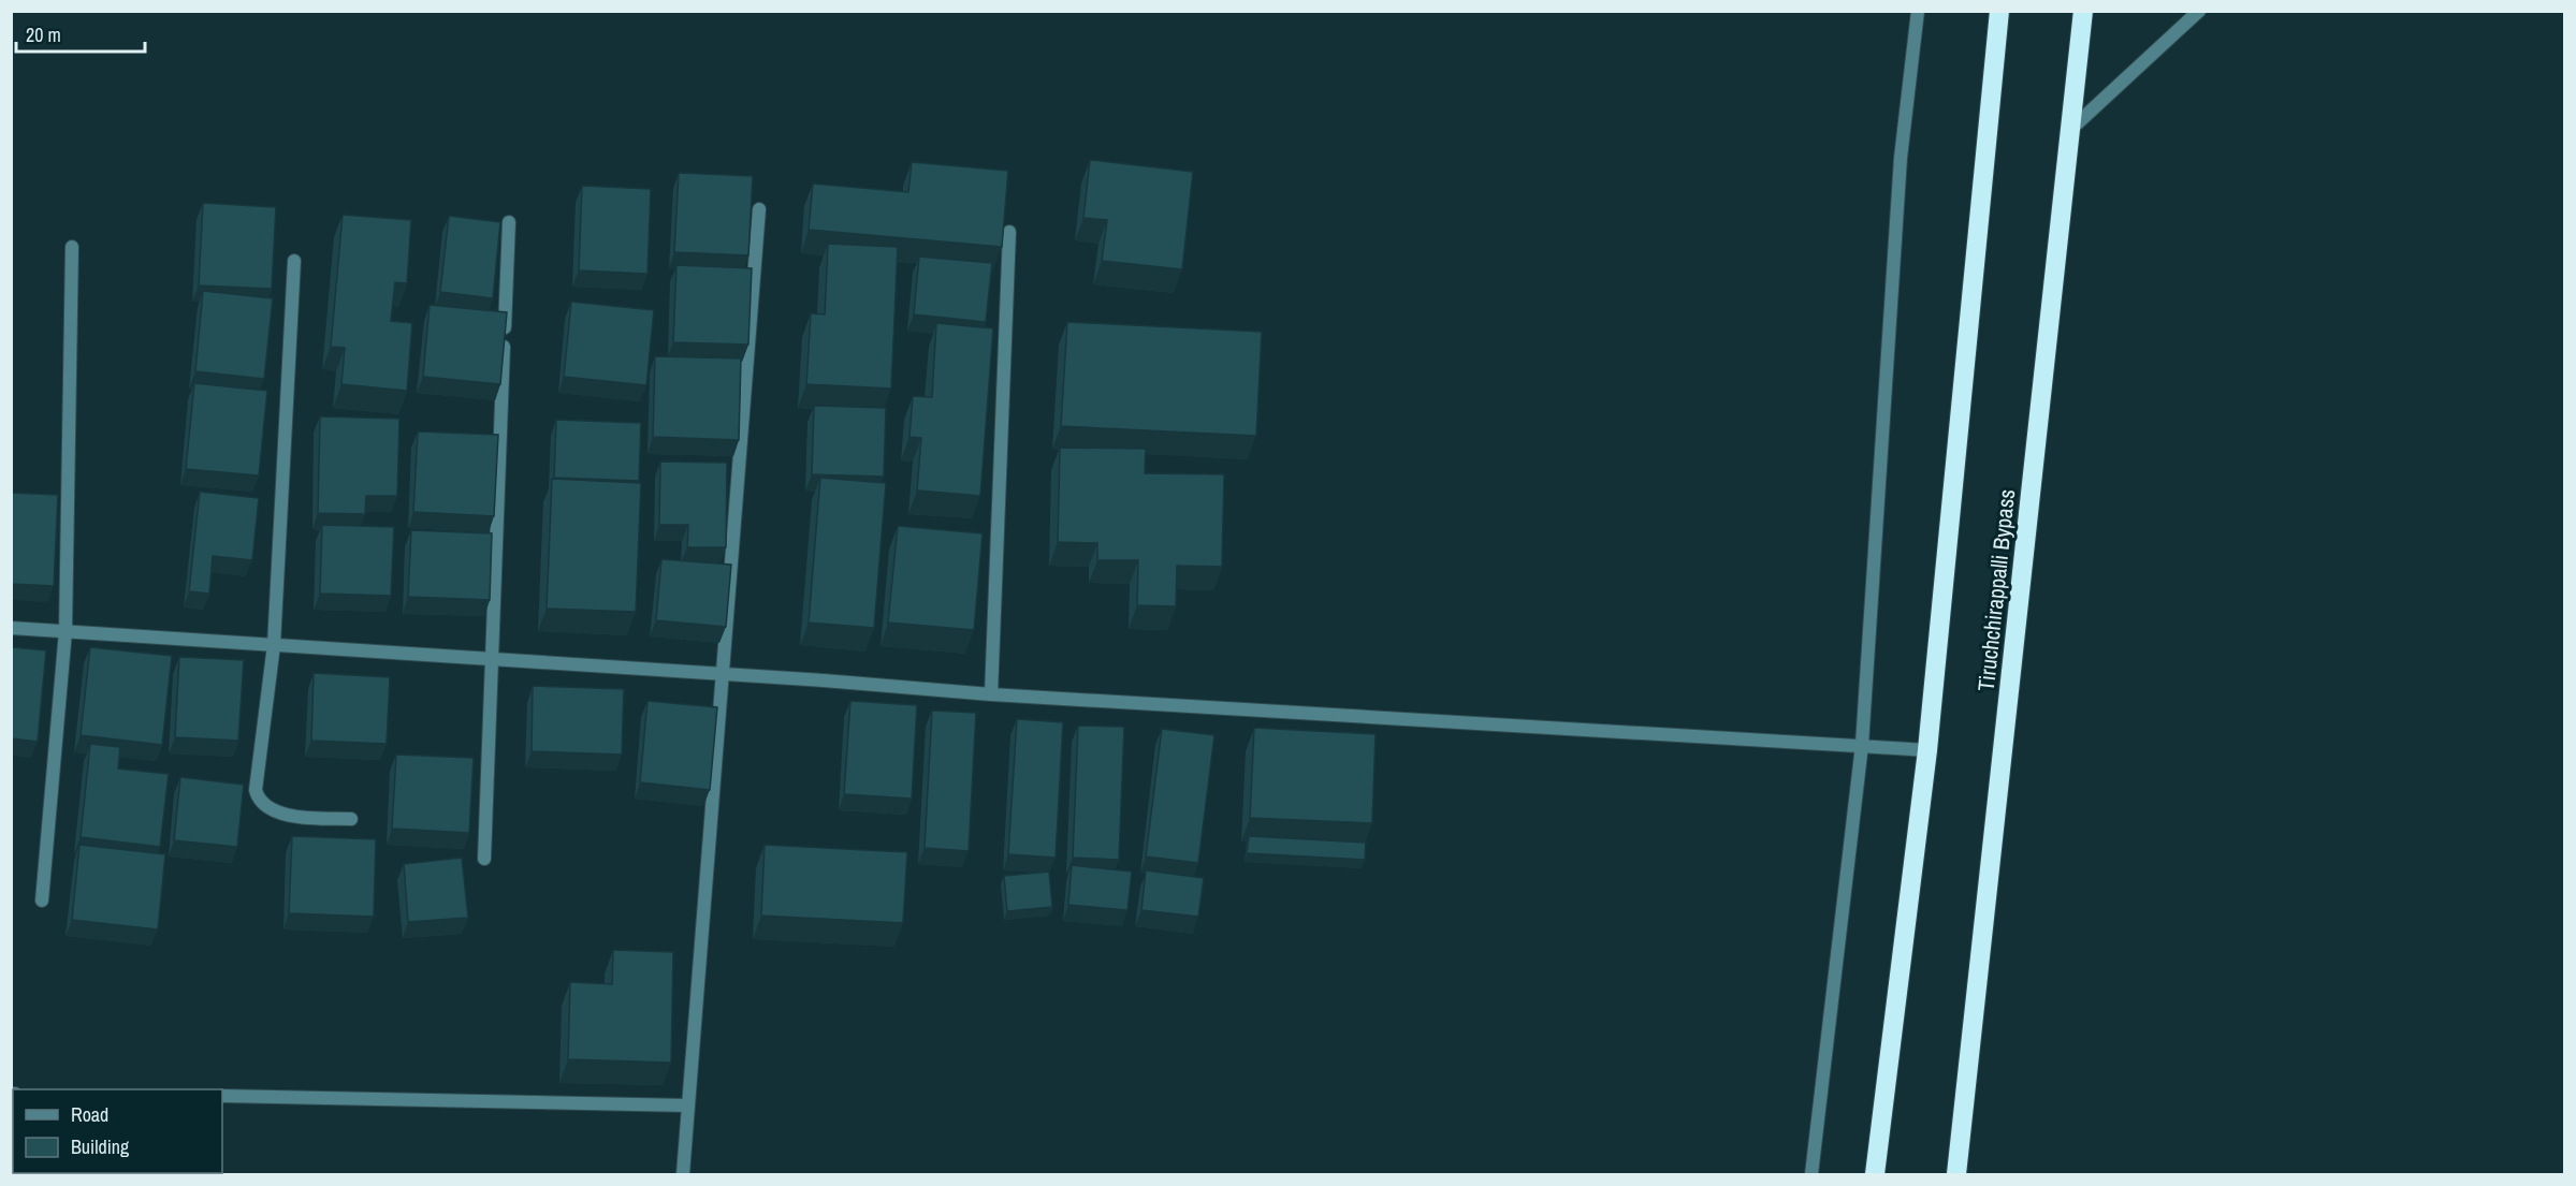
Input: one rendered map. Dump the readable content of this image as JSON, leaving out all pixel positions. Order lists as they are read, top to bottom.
{
  "streets": {
    "highway": ["Tiruchchirappalli Bypass"]
  },
  "legend": ["Road", "Building"],
  "scale_bar": "20 m"
}
